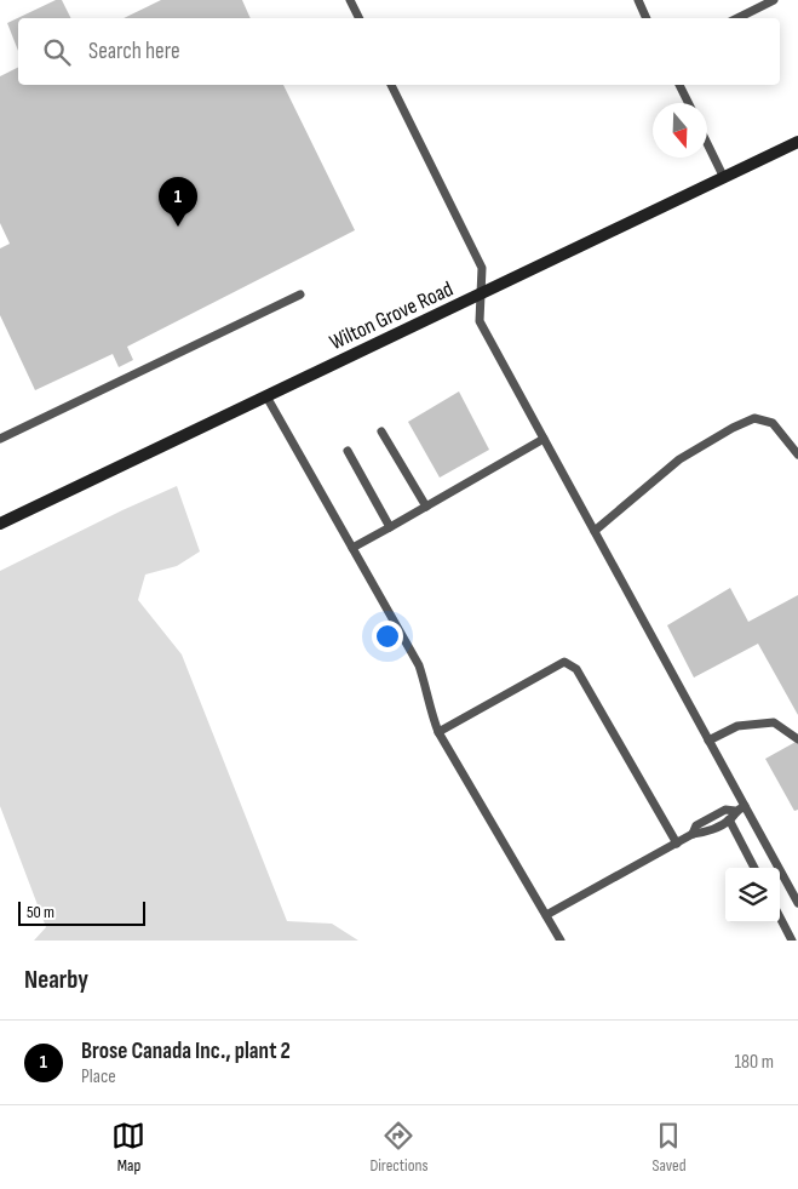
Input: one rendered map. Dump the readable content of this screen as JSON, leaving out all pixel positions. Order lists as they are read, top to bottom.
{
  "streets": {
    "main road": ["Wilton Grove Road"]
  },
  "scale_bar": "50 m",
  "north": "bottom",
  "page": {
    "search": "Search here",
    "pins": "1",
    "scale": "50 m",
    "heading": "Nearby",
    "list": [
      {
        "mark": "1",
        "name": "Brose Canada Inc., plant 2",
        "note": "Place",
        "value": "180 m"
      }
    ],
    "nav": ["Map", "Directions", "Saved"]
  }
}
